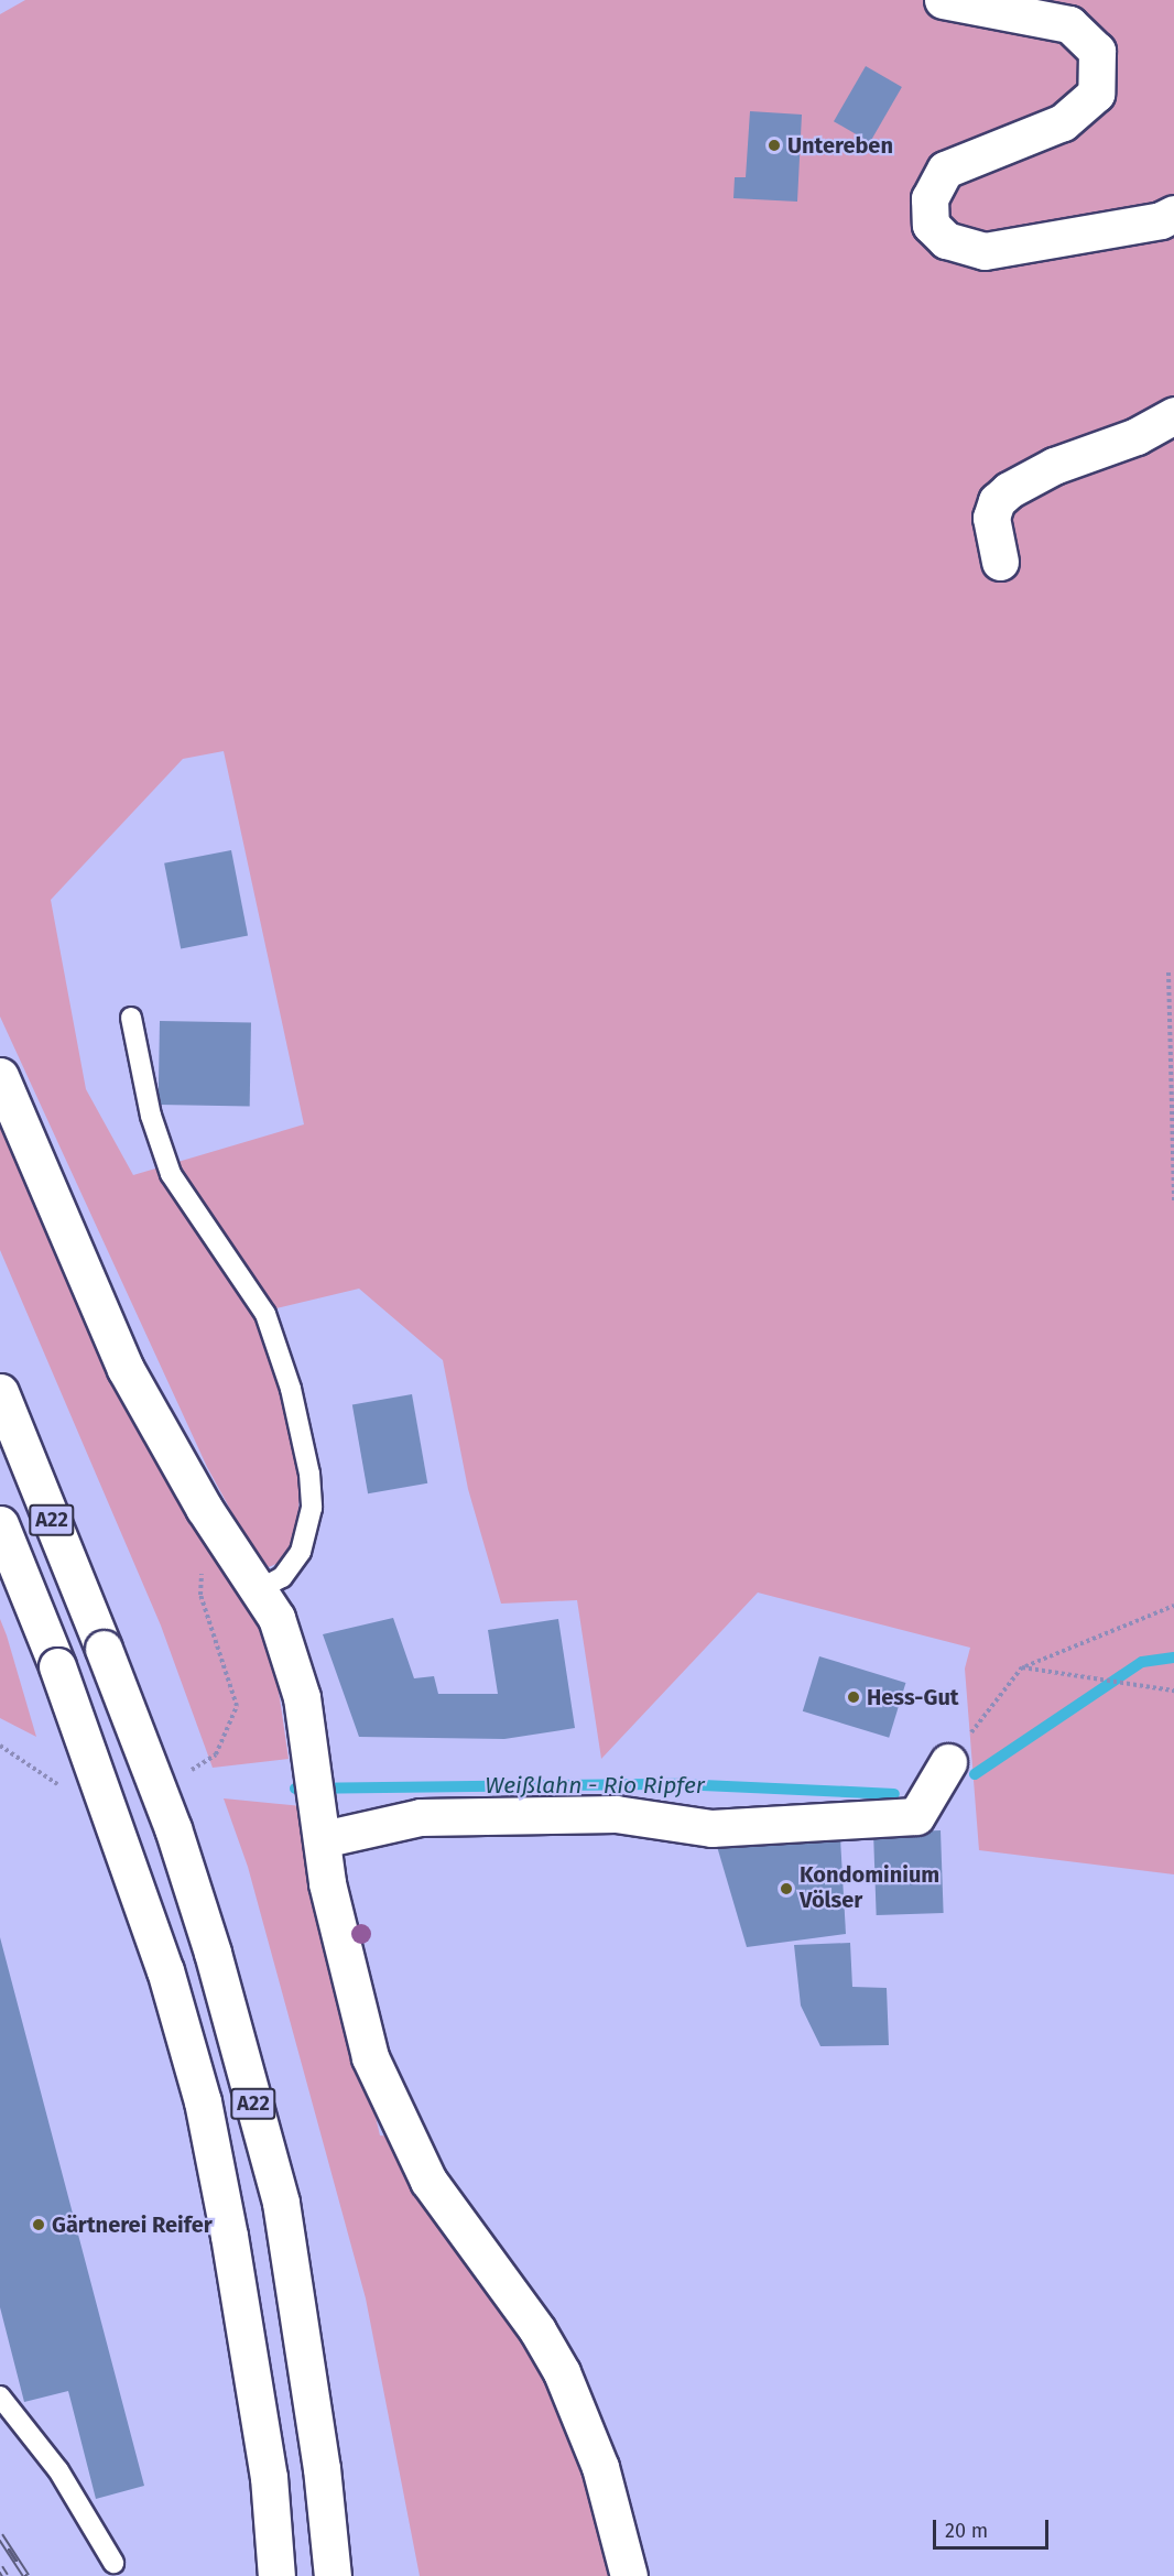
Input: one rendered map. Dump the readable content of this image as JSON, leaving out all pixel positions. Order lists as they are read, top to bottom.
{
  "streets": {
    "main road": ["A22"]
  },
  "water": ["Weißlahn - Rio Ripfer"],
  "places": [
    "Untereben",
    "Hess-Gut",
    "Kondominium Völser",
    "Gärtnerei Reifer"
  ],
  "scale_bar": "20 m"
}
